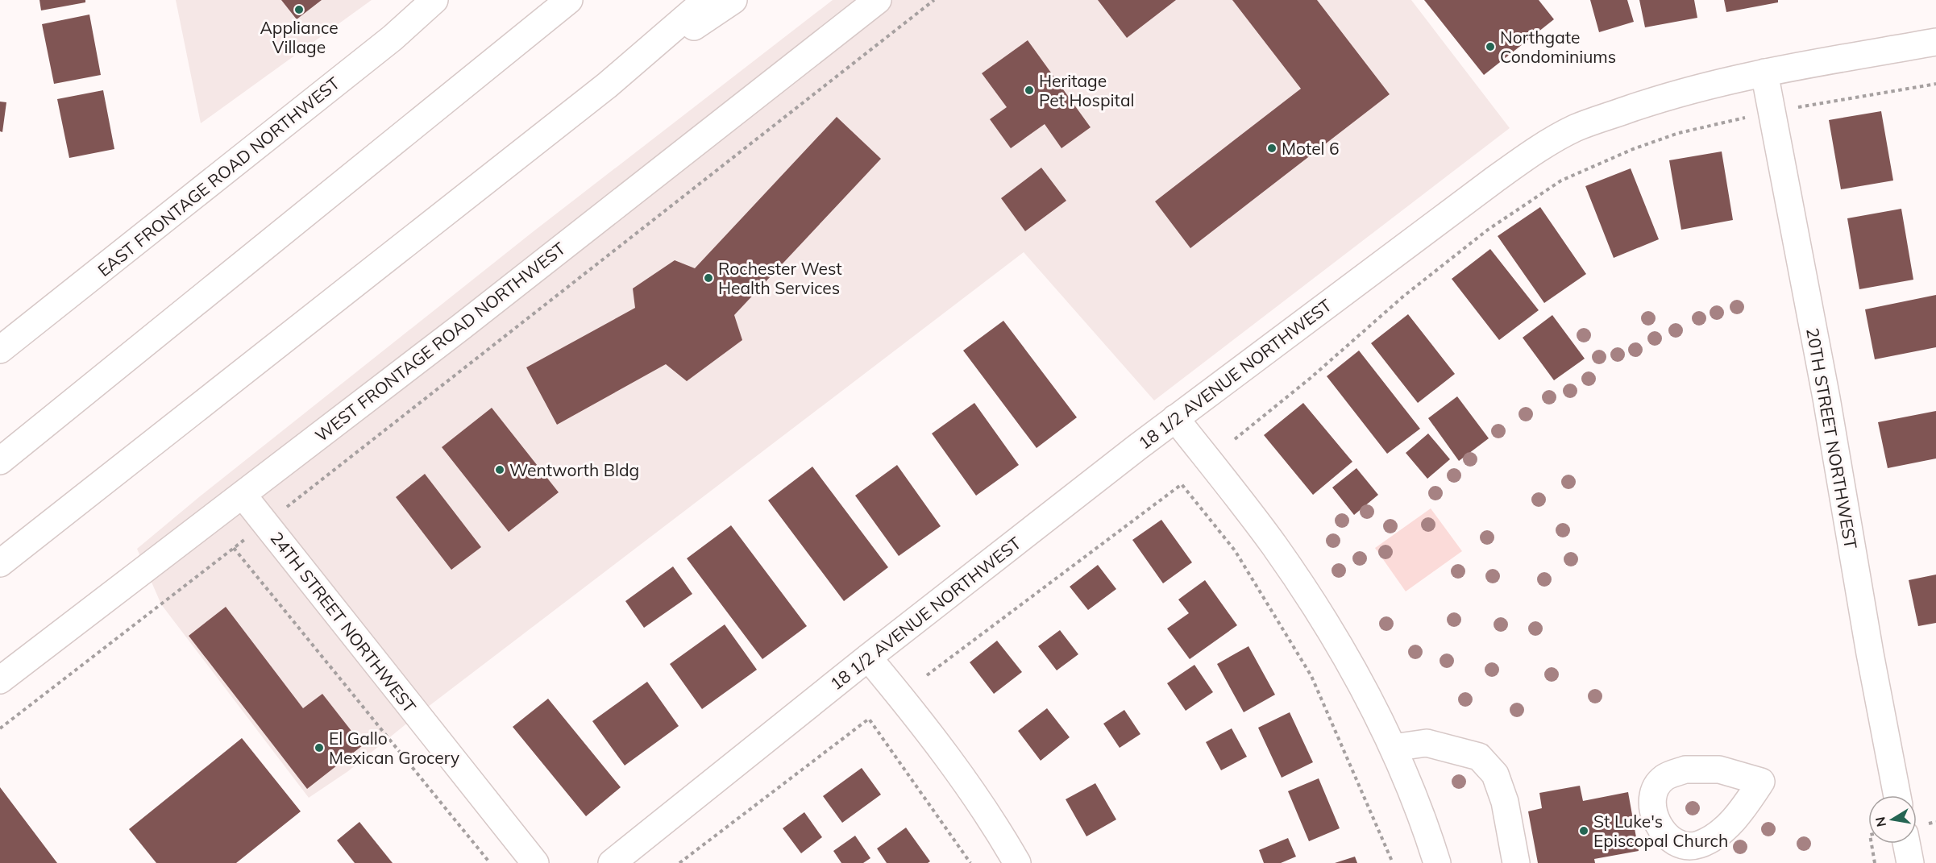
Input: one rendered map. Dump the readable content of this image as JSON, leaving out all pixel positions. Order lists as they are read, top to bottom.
{
  "streets": {
    "main road": [
      "EAST FRONTAGE ROAD NORTHWEST",
      "WEST FRONTAGE ROAD NORTHWEST",
      "18 1/2 AVENUE NORTHWEST",
      "20TH STREET NORTHWEST",
      "24TH STREET NORTHWEST"
    ]
  },
  "crossings": [
    ["WEST FRONTAGE ROAD NORTHWEST", "24TH STREET NORTHWEST"],
    ["18 1/2 AVENUE NORTHWEST", "20TH STREET NORTHWEST"]
  ],
  "places": [
    "Appliance Village",
    "Northgate Condominiums",
    "Heritage Pet Hospital",
    "Motel 6",
    "Rochester West Health Services",
    "Wentworth Bldg",
    "El Gallo Mexican Grocery",
    "St Luke's Episcopal Church"
  ],
  "north": "left"
}
